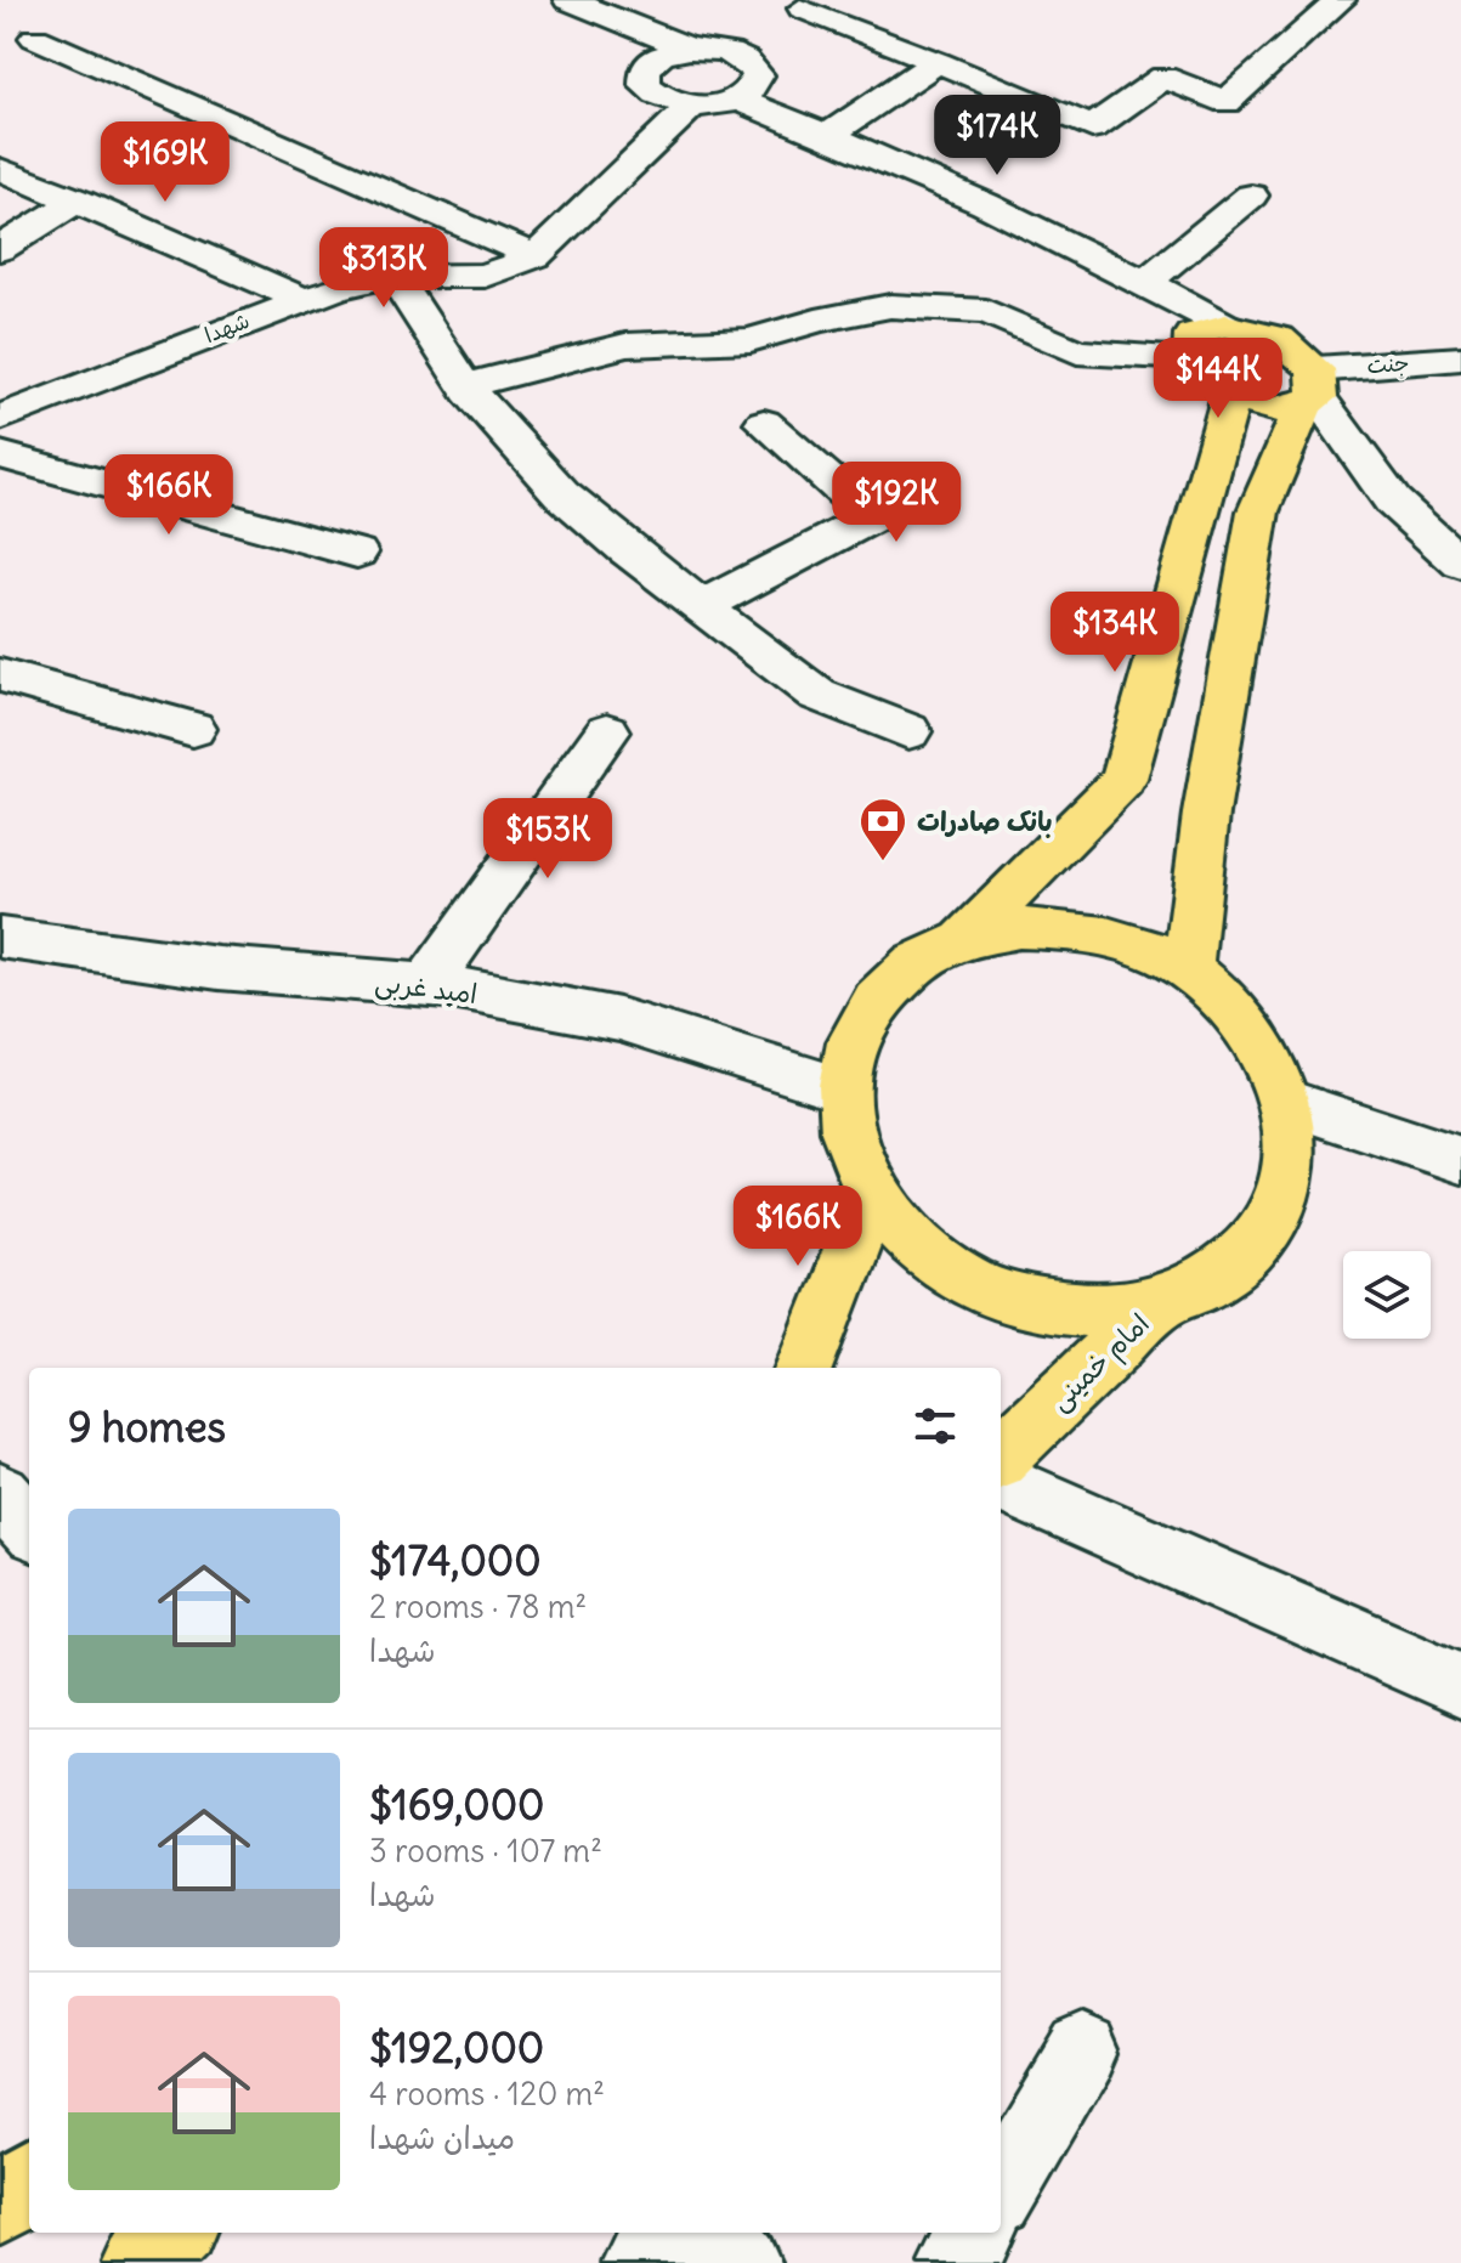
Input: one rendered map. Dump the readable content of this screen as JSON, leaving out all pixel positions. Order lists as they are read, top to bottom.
{
  "streets": {
    "main road": ["امام خمینی"],
    "street": ["شهدا", "جنت", "امید غربی"]
  },
  "places": {
    "bank": ["بانک صادرات"]
  },
  "page": {
    "price": [
      "$174K",
      "$169K",
      "$313K",
      "$144K",
      "$166K",
      "$192K",
      "$134K",
      "$153K",
      "$166K"
    ],
    "heading": "9 homes",
    "list": [
      {
        "name": "$174,000",
        "note": "2 rooms · 78 m² · شهدا"
      },
      {
        "name": "$169,000",
        "note": "3 rooms · 107 m² · شهدا"
      },
      {
        "name": "$192,000",
        "note": "4 rooms · 120 m² · میدان شهدا"
      }
    ]
  }
}
